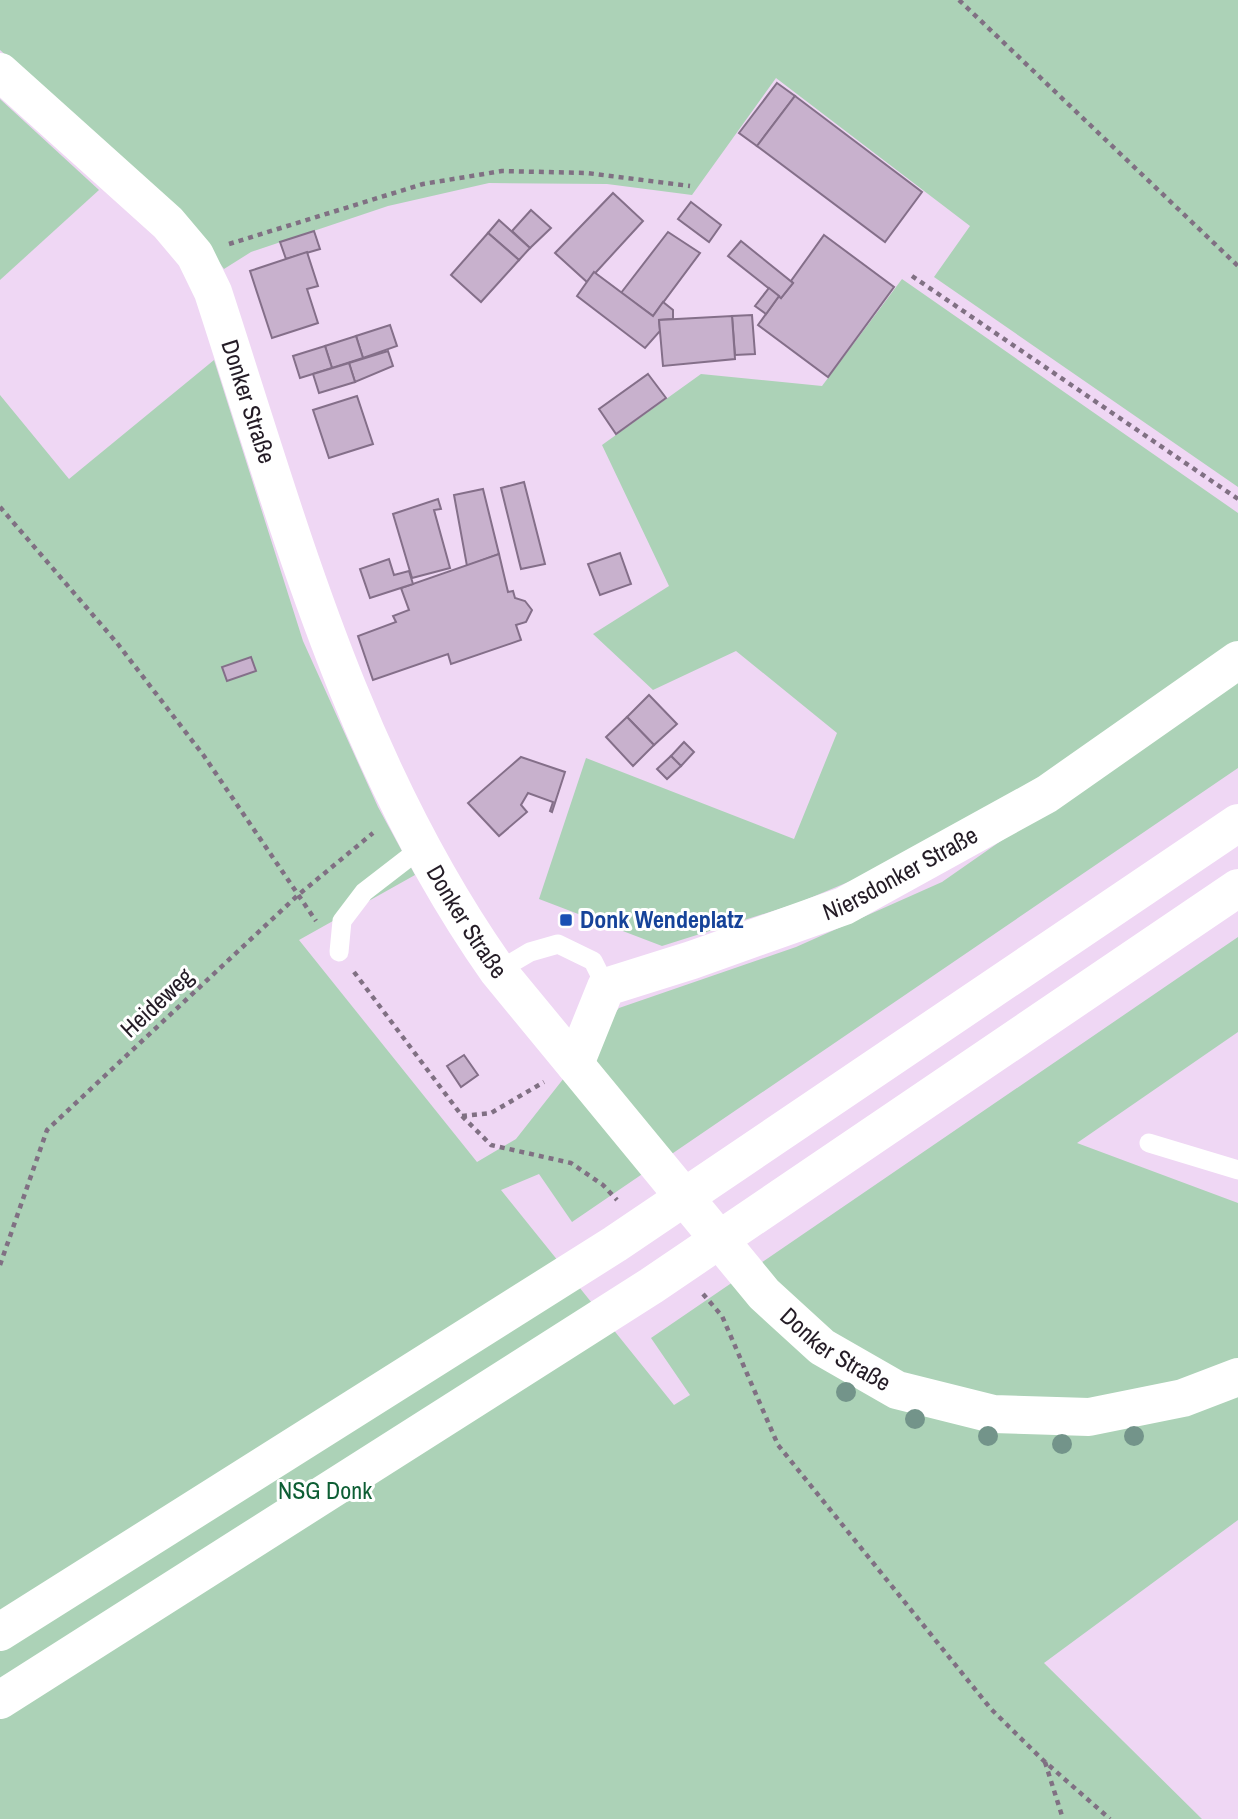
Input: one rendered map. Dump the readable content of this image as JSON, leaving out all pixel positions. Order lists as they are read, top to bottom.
{
  "streets": {
    "main road": ["Donker Straße", "Niersdonker Straße"],
    "path": ["Heideweg"]
  },
  "crossings": [
    ["Donker Straße", "Heideweg"]
  ],
  "parks": ["NSG Donk"],
  "places": {
    "transit": ["Donk Wendeplatz"]
  }
}
